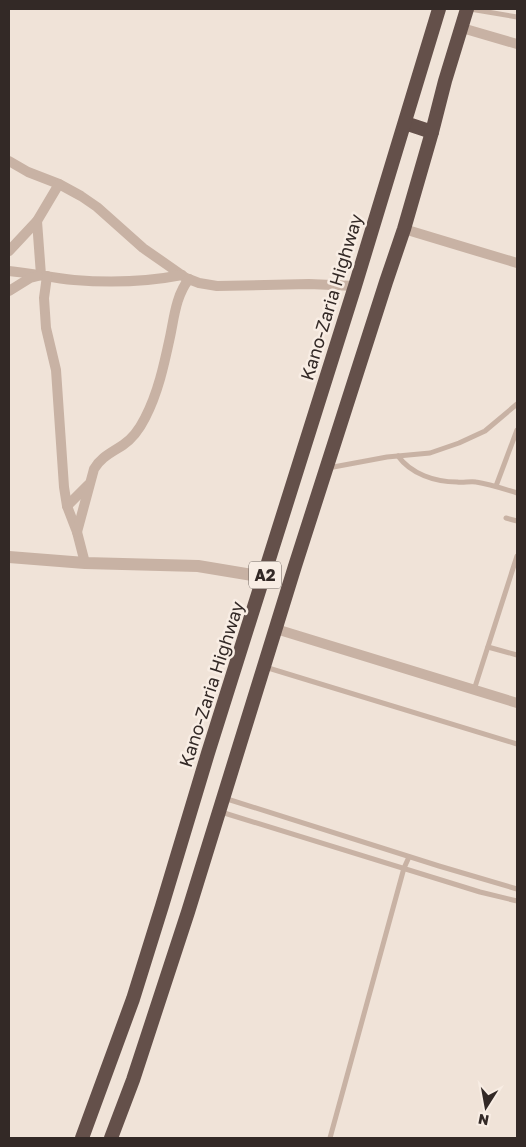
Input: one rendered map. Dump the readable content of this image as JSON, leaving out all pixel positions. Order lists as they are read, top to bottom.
{
  "streets": {
    "highway": ["Kano-Zaria Highway", "A2"]
  },
  "north": "bottom"
}
